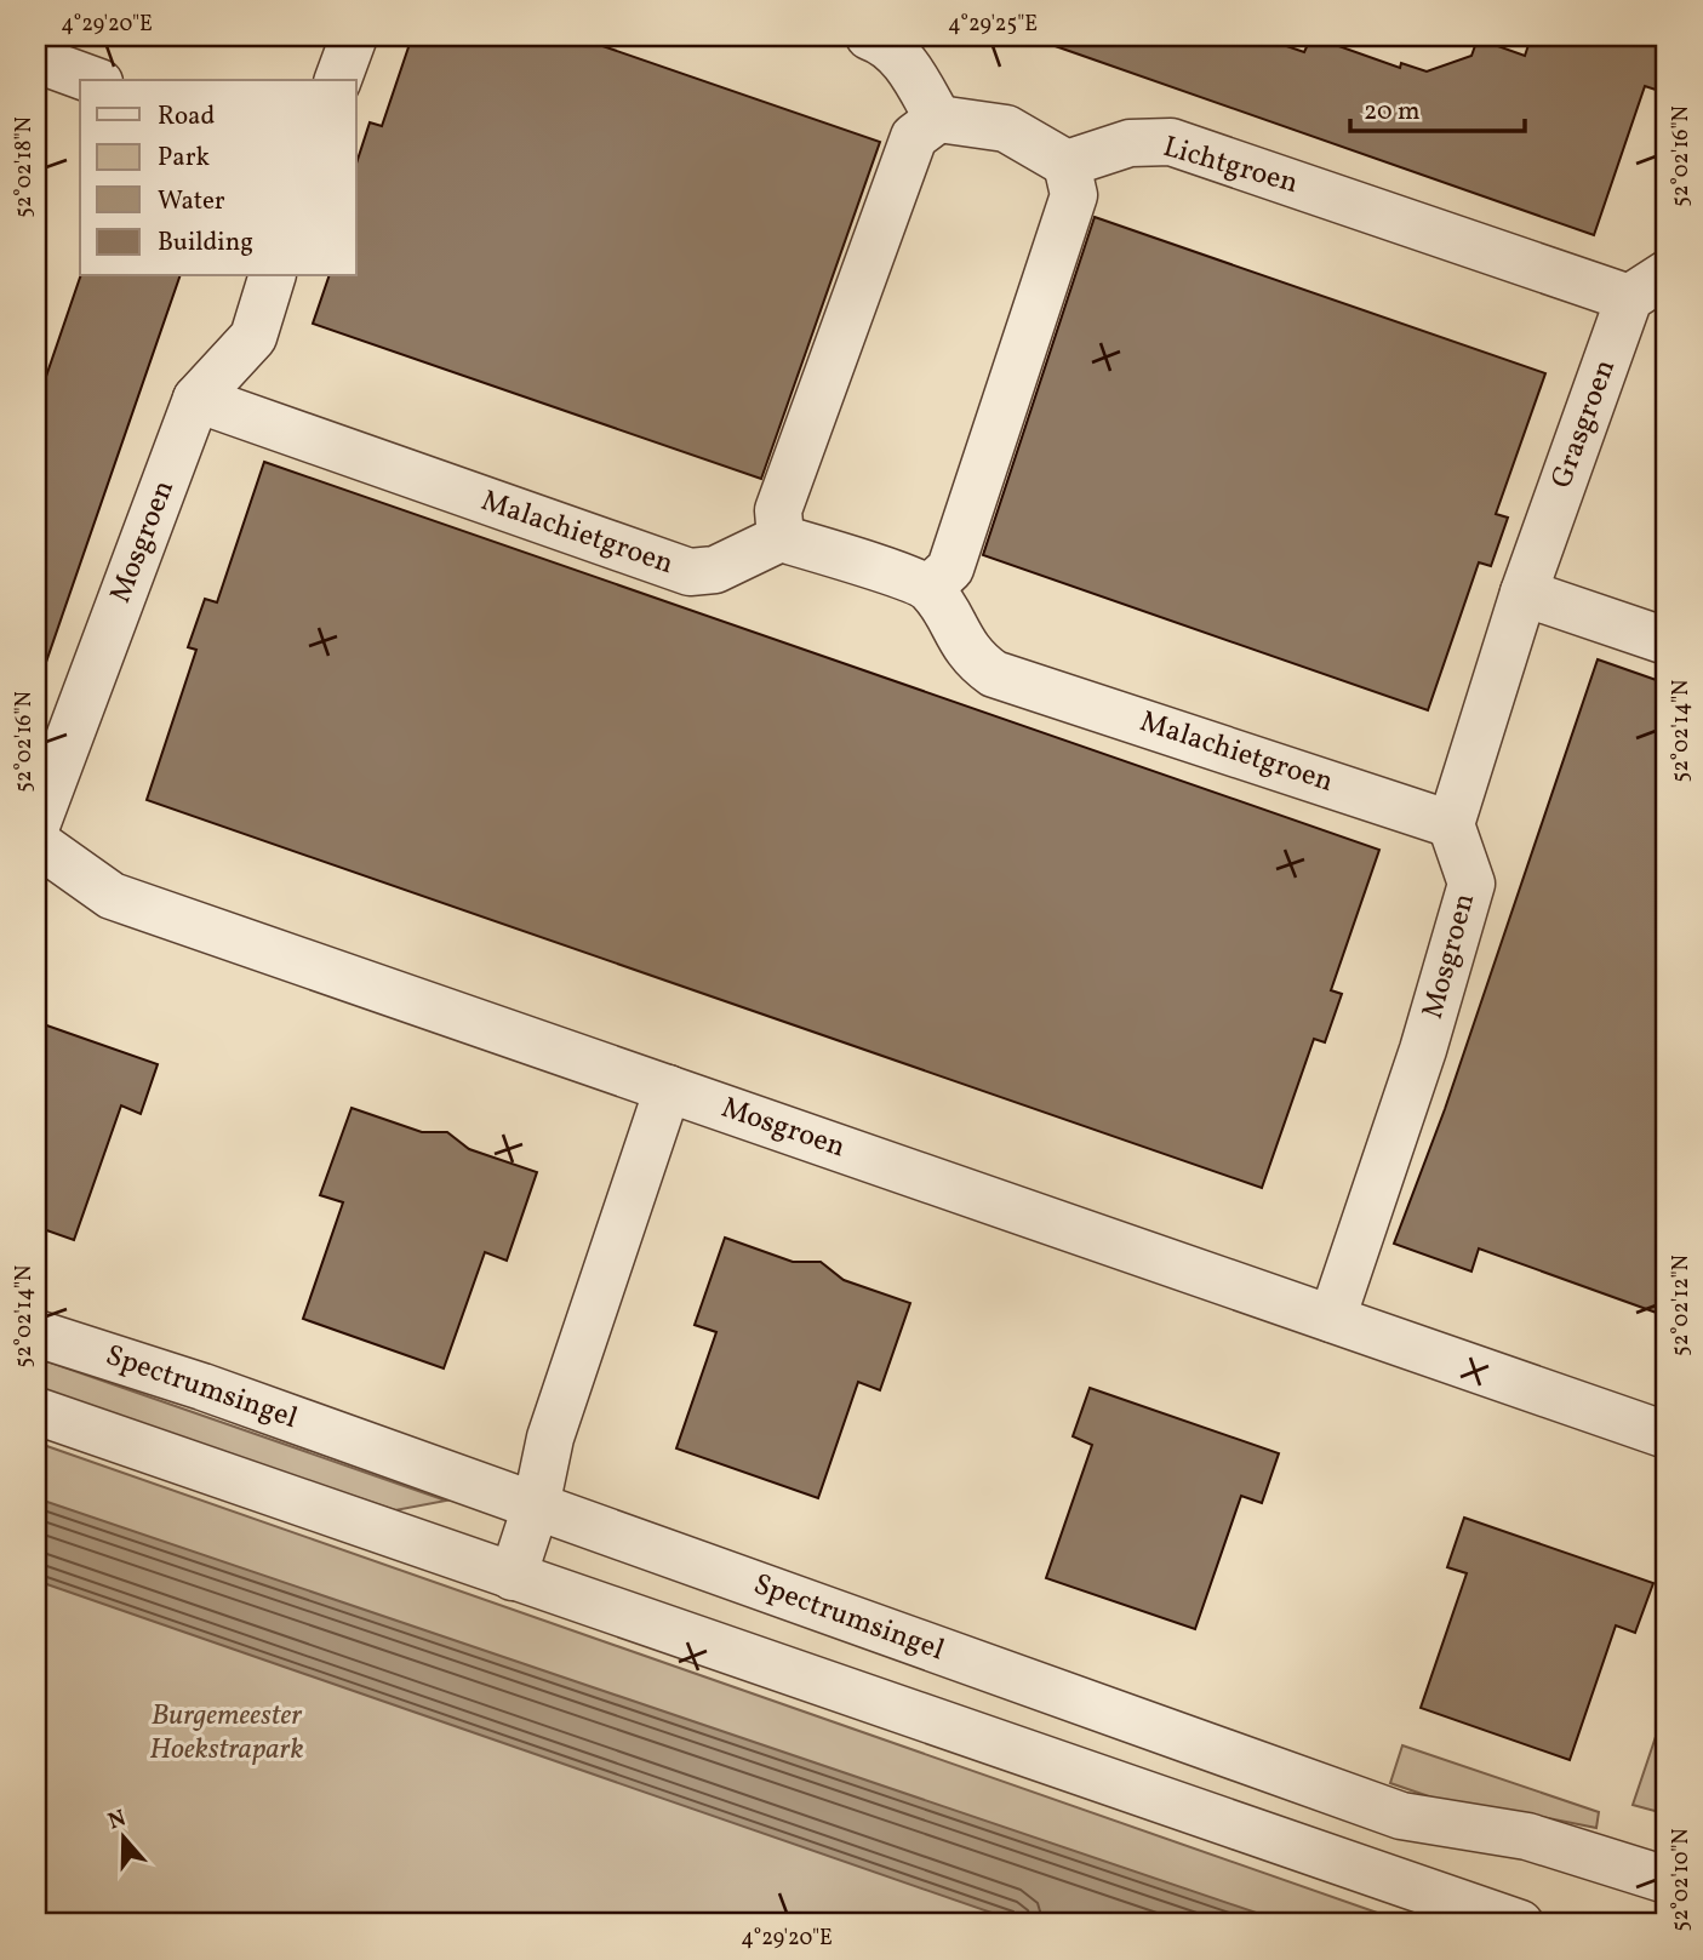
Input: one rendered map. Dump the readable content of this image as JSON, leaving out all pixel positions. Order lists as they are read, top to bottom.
{
  "streets": {
    "street": [
      "Lichtgroen",
      "Grasgroen",
      "Malachietgroen",
      "Mosgroen",
      "Spectrumsingel"
    ]
  },
  "crossings": [
    ["Lichtgroen", "Grasgroen"],
    ["Malachietgroen", "Mosgroen"]
  ],
  "parks": ["Burgemeester Hoekstrapark"],
  "legend": [
    "Road",
    "Park",
    "Water",
    "Building"
  ],
  "scale_bar": "20 m",
  "north": "top",
  "coordinates": [
    "4°29'20\"E",
    "4°29'25\"E",
    "52°02'16\"N",
    "52°02'18\"N",
    "52°02'14\"N",
    "52°02'12\"N",
    "52°02'10\"N"
  ]
}
